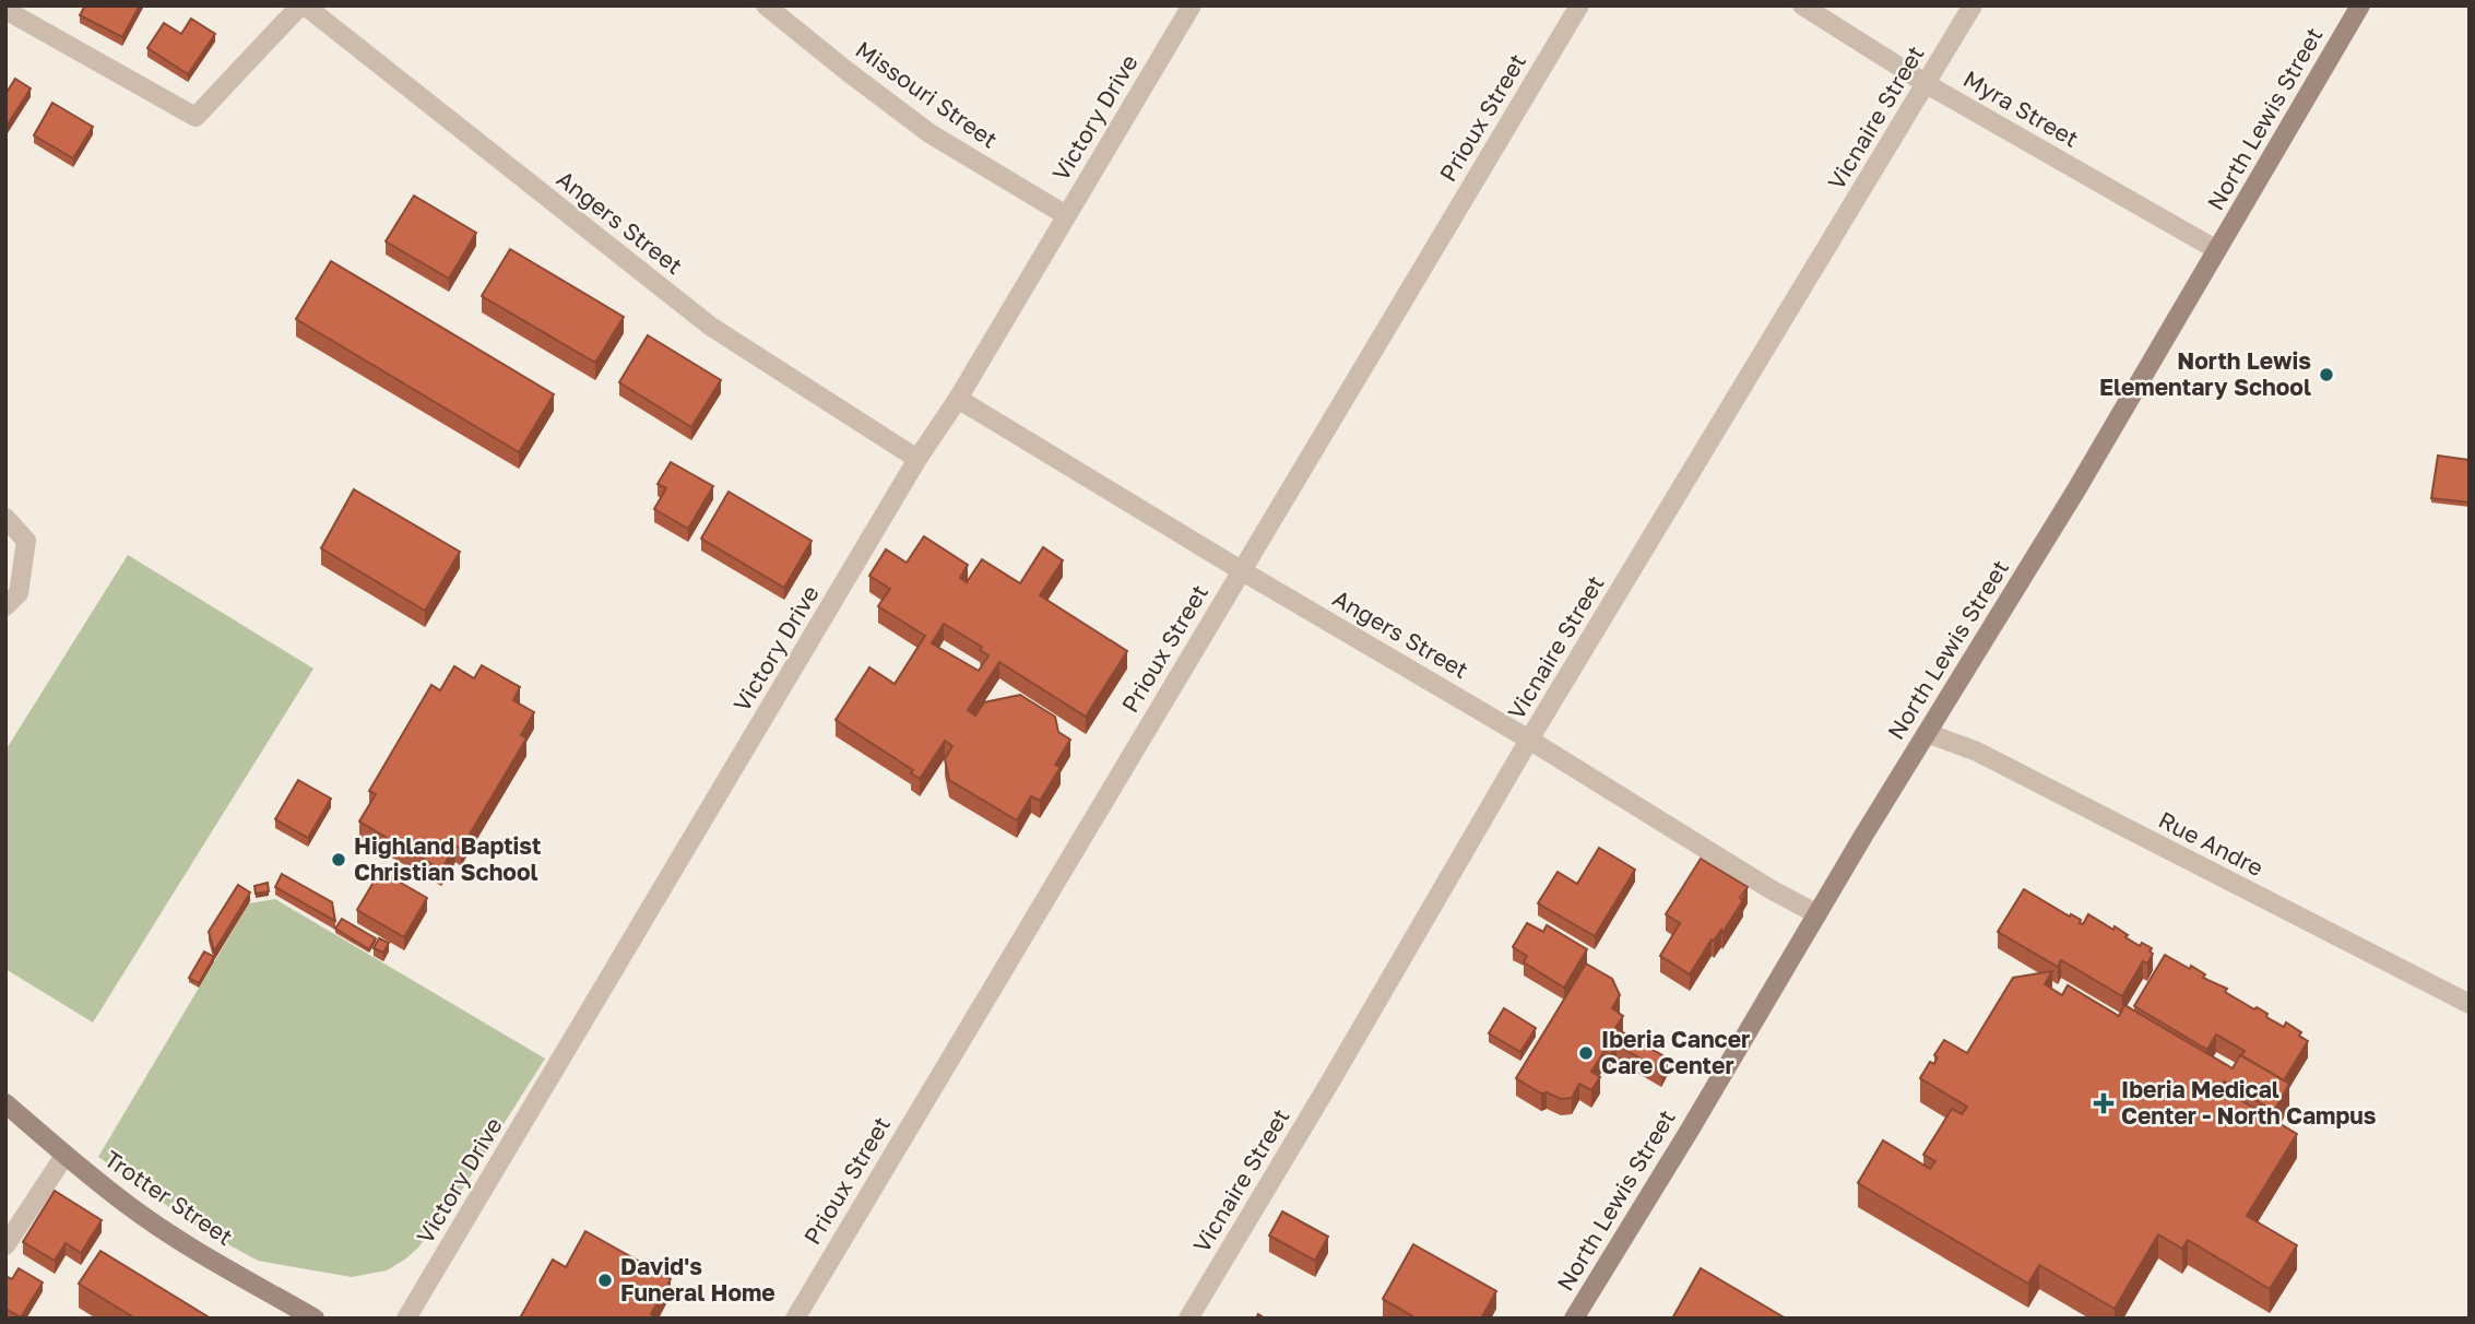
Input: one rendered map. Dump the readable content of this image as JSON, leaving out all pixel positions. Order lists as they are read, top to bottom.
{
  "streets": {
    "main road": ["North Lewis Street", "Trotter Street"],
    "street": [
      "Missouri Street",
      "Myra Street",
      "Victory Drive",
      "Prioux Street",
      "Vicnaire Street",
      "Angers Street",
      "Rue Andre"
    ]
  },
  "crossings": [
    ["Missouri Street", "Victory Drive"],
    ["Myra Street", "Vicnaire Street"],
    ["Myra Street", "North Lewis Street"],
    ["Victory Drive", "Angers Street"],
    ["Prioux Street", "Angers Street"],
    ["Vicnaire Street", "Angers Street"],
    ["North Lewis Street", "Angers Street"],
    ["North Lewis Street", "Rue Andre"]
  ],
  "places": {
    "other": [
      "North Lewis Elementary School",
      "Highland Baptist Christian School",
      "Iberia Cancer Care Center",
      "David's Funeral Home"
    ],
    "health": ["Iberia Medical Center - North Campus"]
  }
}
